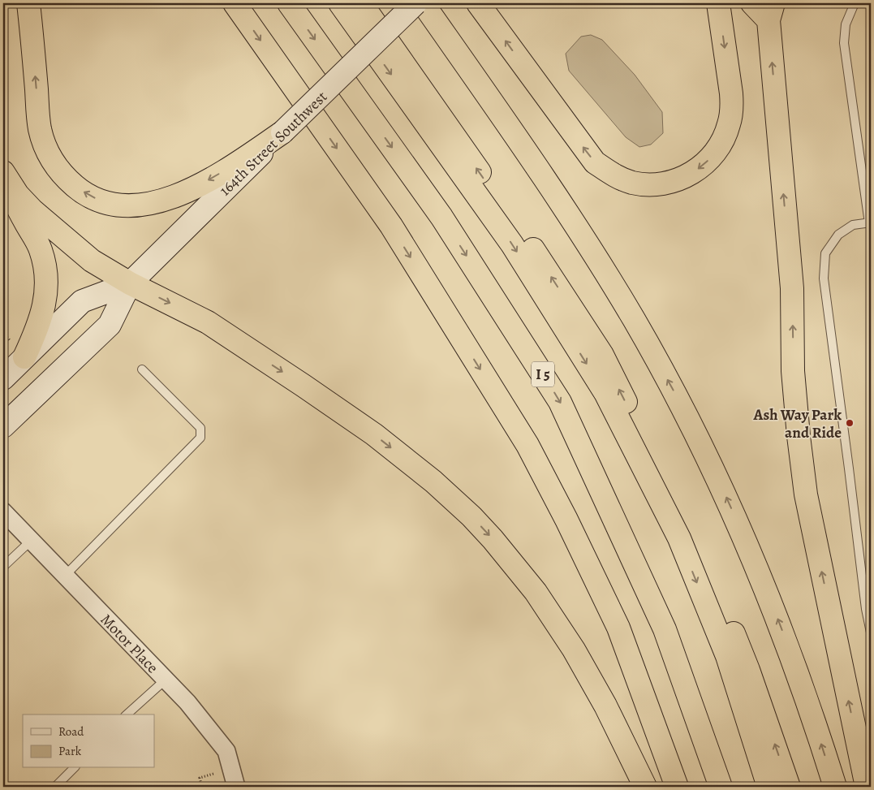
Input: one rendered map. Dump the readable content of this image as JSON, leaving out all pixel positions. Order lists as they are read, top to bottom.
{
  "streets": {
    "highway": ["I 5"],
    "main road": ["164th Street Southwest"],
    "street": ["Motor Place"]
  },
  "places": ["Ash Way Park and Ride"],
  "legend": ["Road", "Park"]
}
